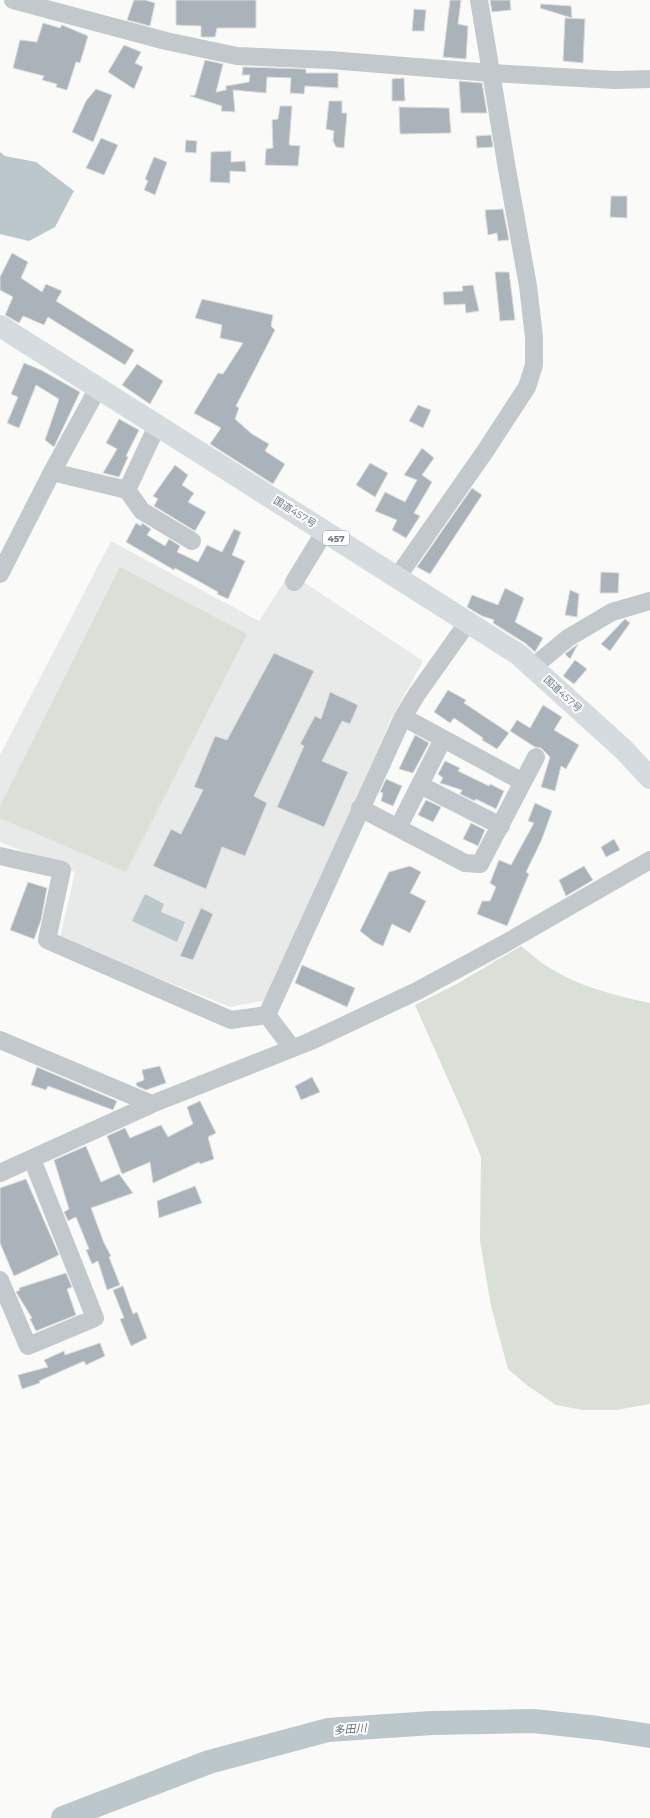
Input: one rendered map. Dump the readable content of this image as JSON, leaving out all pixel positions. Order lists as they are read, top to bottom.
{
  "streets": {
    "highway": ["国道457号", "457"]
  },
  "water": ["多田川"]
}
